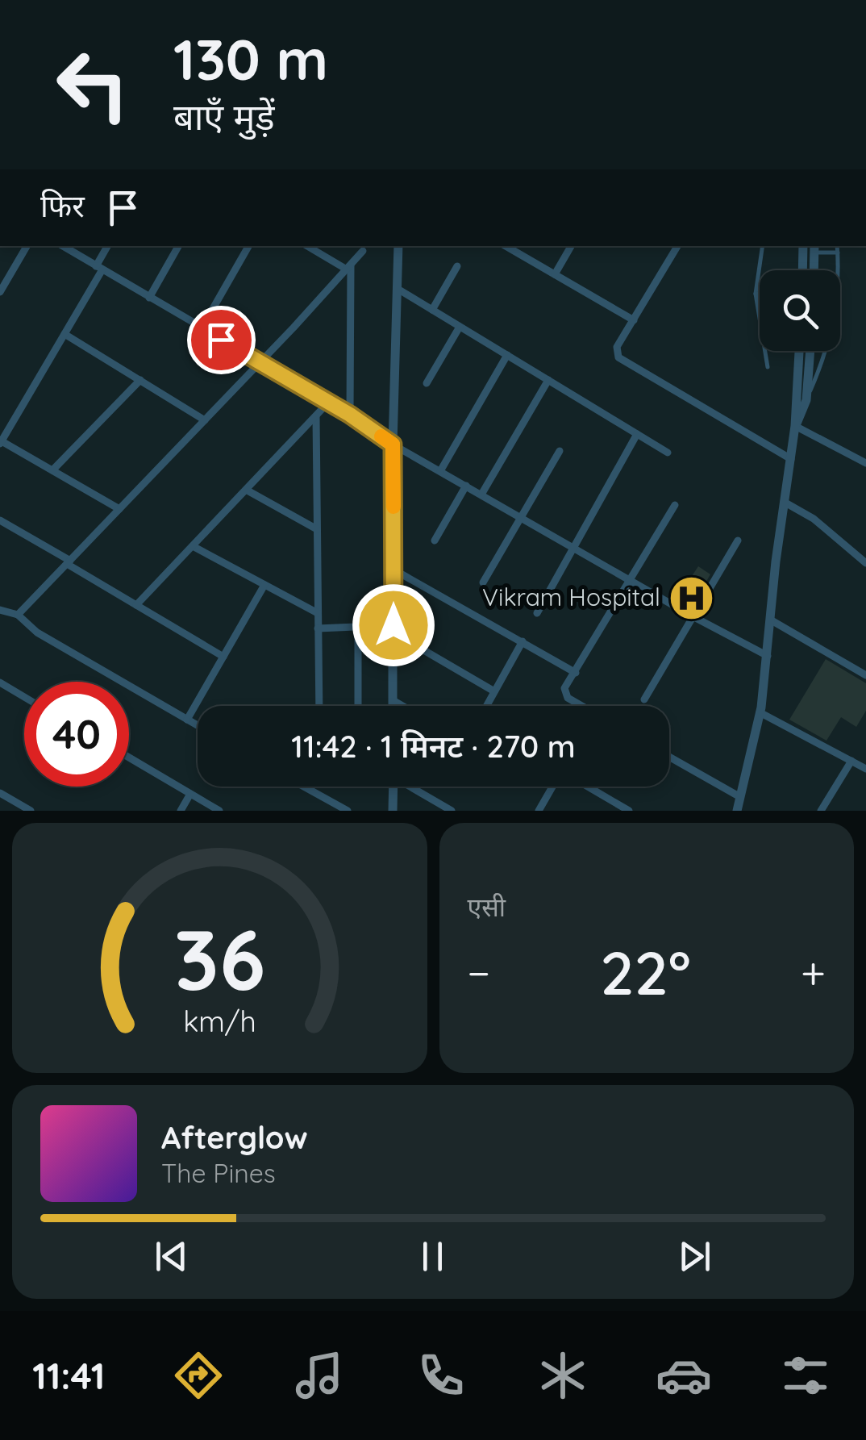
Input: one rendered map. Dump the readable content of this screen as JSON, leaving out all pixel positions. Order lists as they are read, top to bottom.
{
  "places": {
    "hospital": ["Vikram Hospital"]
  },
  "page": {
    "turn": ["130 m", "बाएँ मुड़ें"],
    "then": "फिर",
    "limit": "40",
    "trip": "11:42 · 1 मिनट · 270 m",
    "tile": "एसी",
    "heat": ["−", "22°", "+"],
    "song": ["Afterglow", "The Pines"],
    "tabs": "11:41",
    "gauge": ["36", "km/h"]
  }
}
